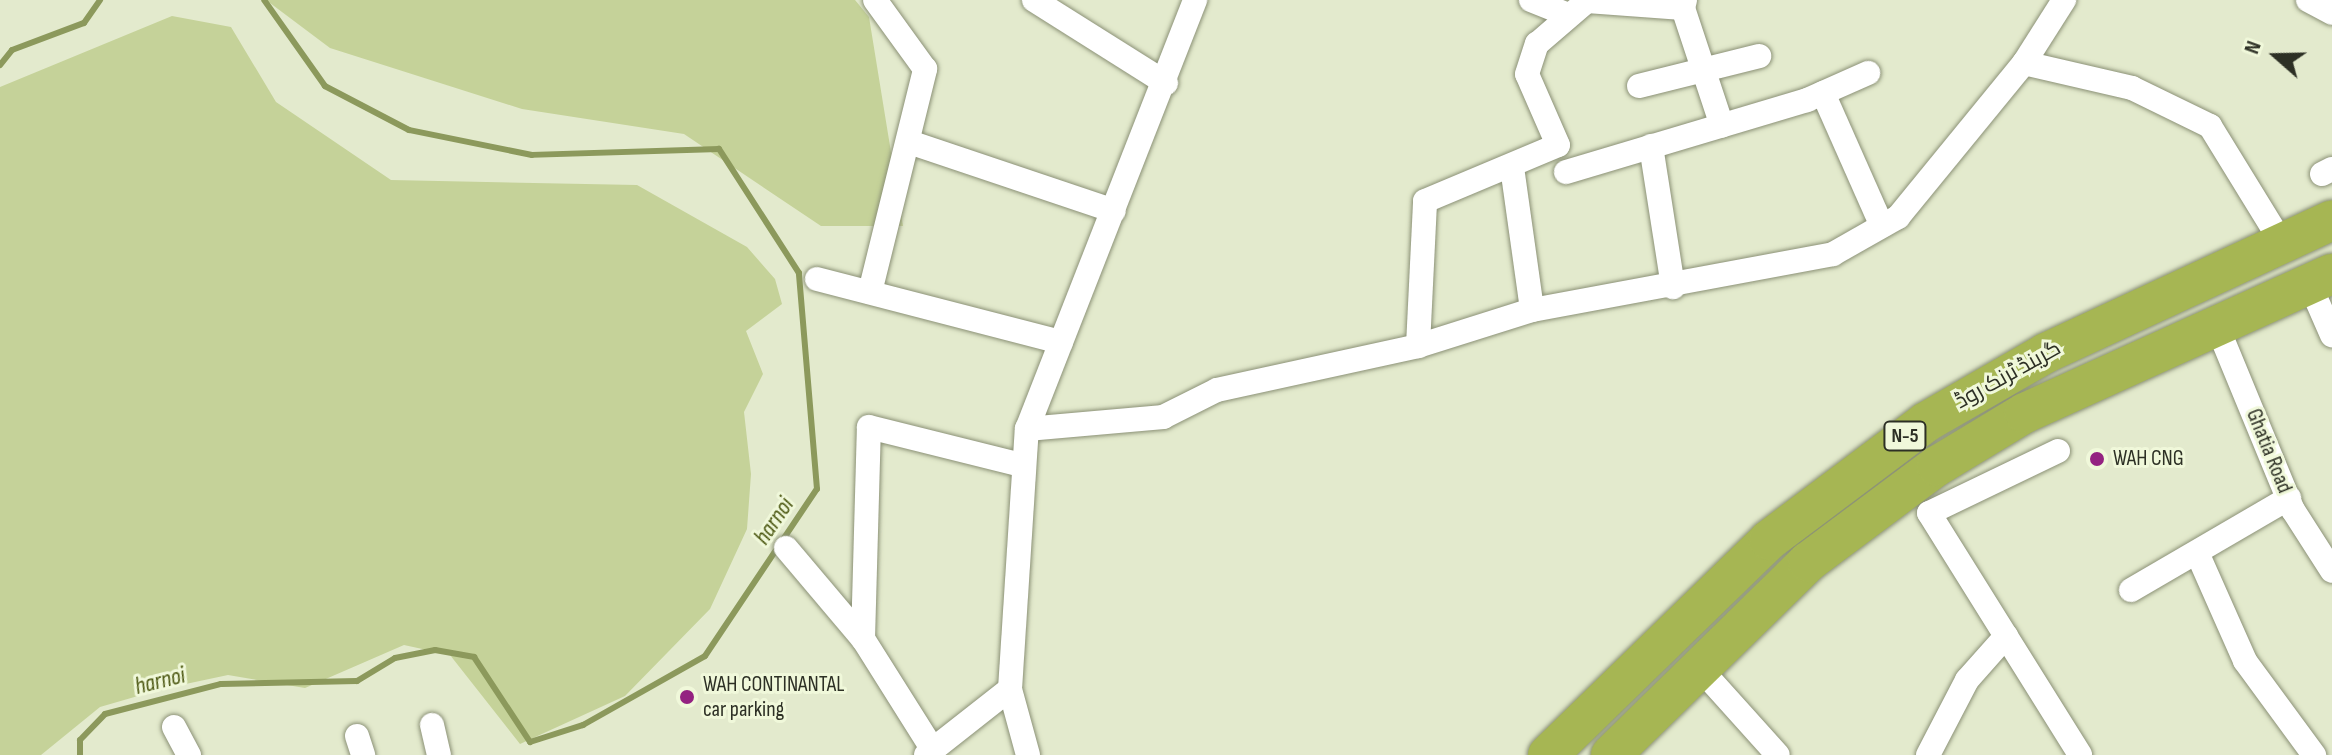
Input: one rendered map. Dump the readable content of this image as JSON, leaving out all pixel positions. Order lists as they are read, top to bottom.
{
  "streets": {
    "highway": ["گرینڈ ٹرنک روڈ", "N-5"],
    "street": ["Ghatia Road"]
  },
  "crossings": [
    ["گرینڈ ٹرنک روڈ", "Ghatia Road"]
  ],
  "water": ["harnoi"],
  "places": ["WAH CNG", "WAH CONTINANTAL car parking"],
  "north": "left"
}
